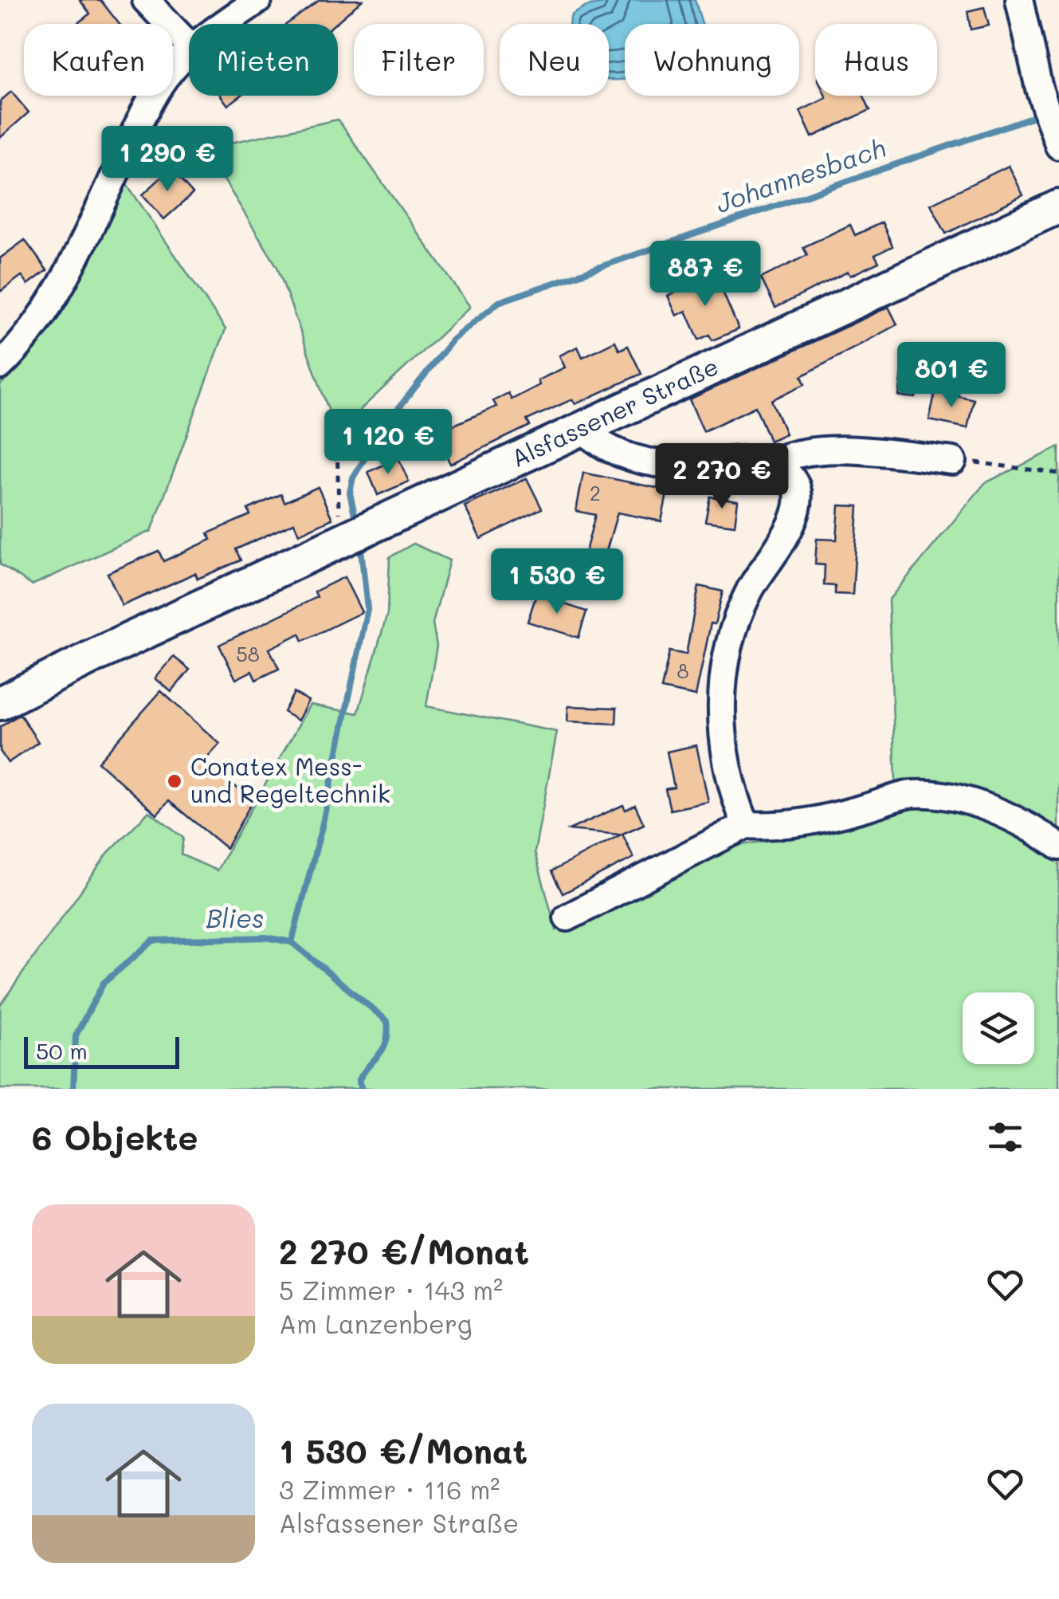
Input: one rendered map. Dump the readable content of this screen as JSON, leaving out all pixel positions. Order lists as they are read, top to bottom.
{
  "streets": {
    "main road": ["Alsfassener Straße"]
  },
  "water": ["Johannesbach", "Blies"],
  "places": ["Conatex Mess- und Regeltechnik"],
  "house_numbers": ["2", "58", "8"],
  "scale_bar": "50 m",
  "page": {
    "chip": [
      "Kaufen",
      "Mieten",
      "Filter",
      "Neu",
      "Wohnung",
      "Haus"
    ],
    "price": [
      "1 290 €",
      "887 €",
      "801 €",
      "1 120 €",
      "2 270 €",
      "1 530 €"
    ],
    "scale": "50 m",
    "heading": "6 Objekte",
    "list": [
      {
        "name": "2 270 €/Monat",
        "note": "5 Zimmer · 143 m² · Am Lanzenberg"
      },
      {
        "name": "1 530 €/Monat",
        "note": "3 Zimmer · 116 m² · Alsfassener Straße"
      }
    ]
  }
}
